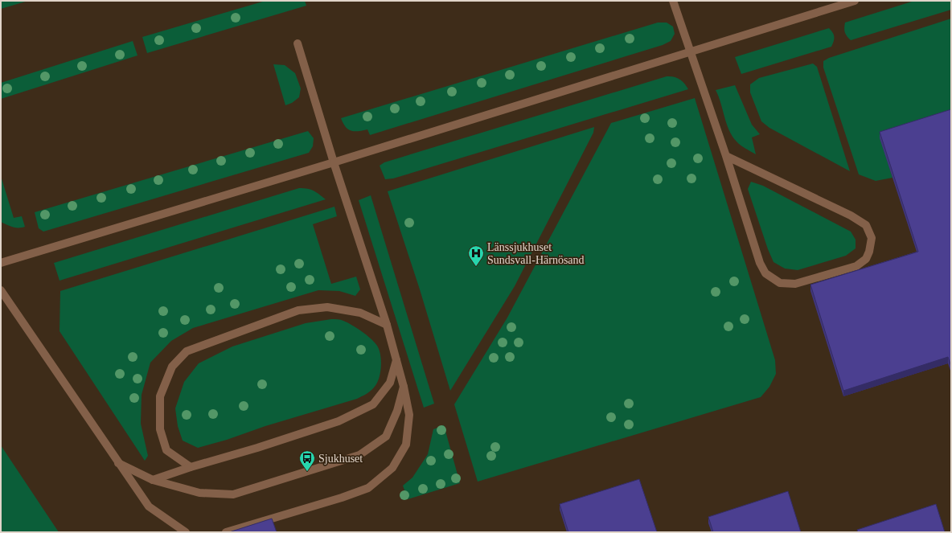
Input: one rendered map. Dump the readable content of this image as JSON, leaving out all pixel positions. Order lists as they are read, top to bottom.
{
  "places": {
    "hospital": ["Länssjukhuset Sundsvall-Härnösand"],
    "bus stop": ["Sjukhuset"]
  }
}
